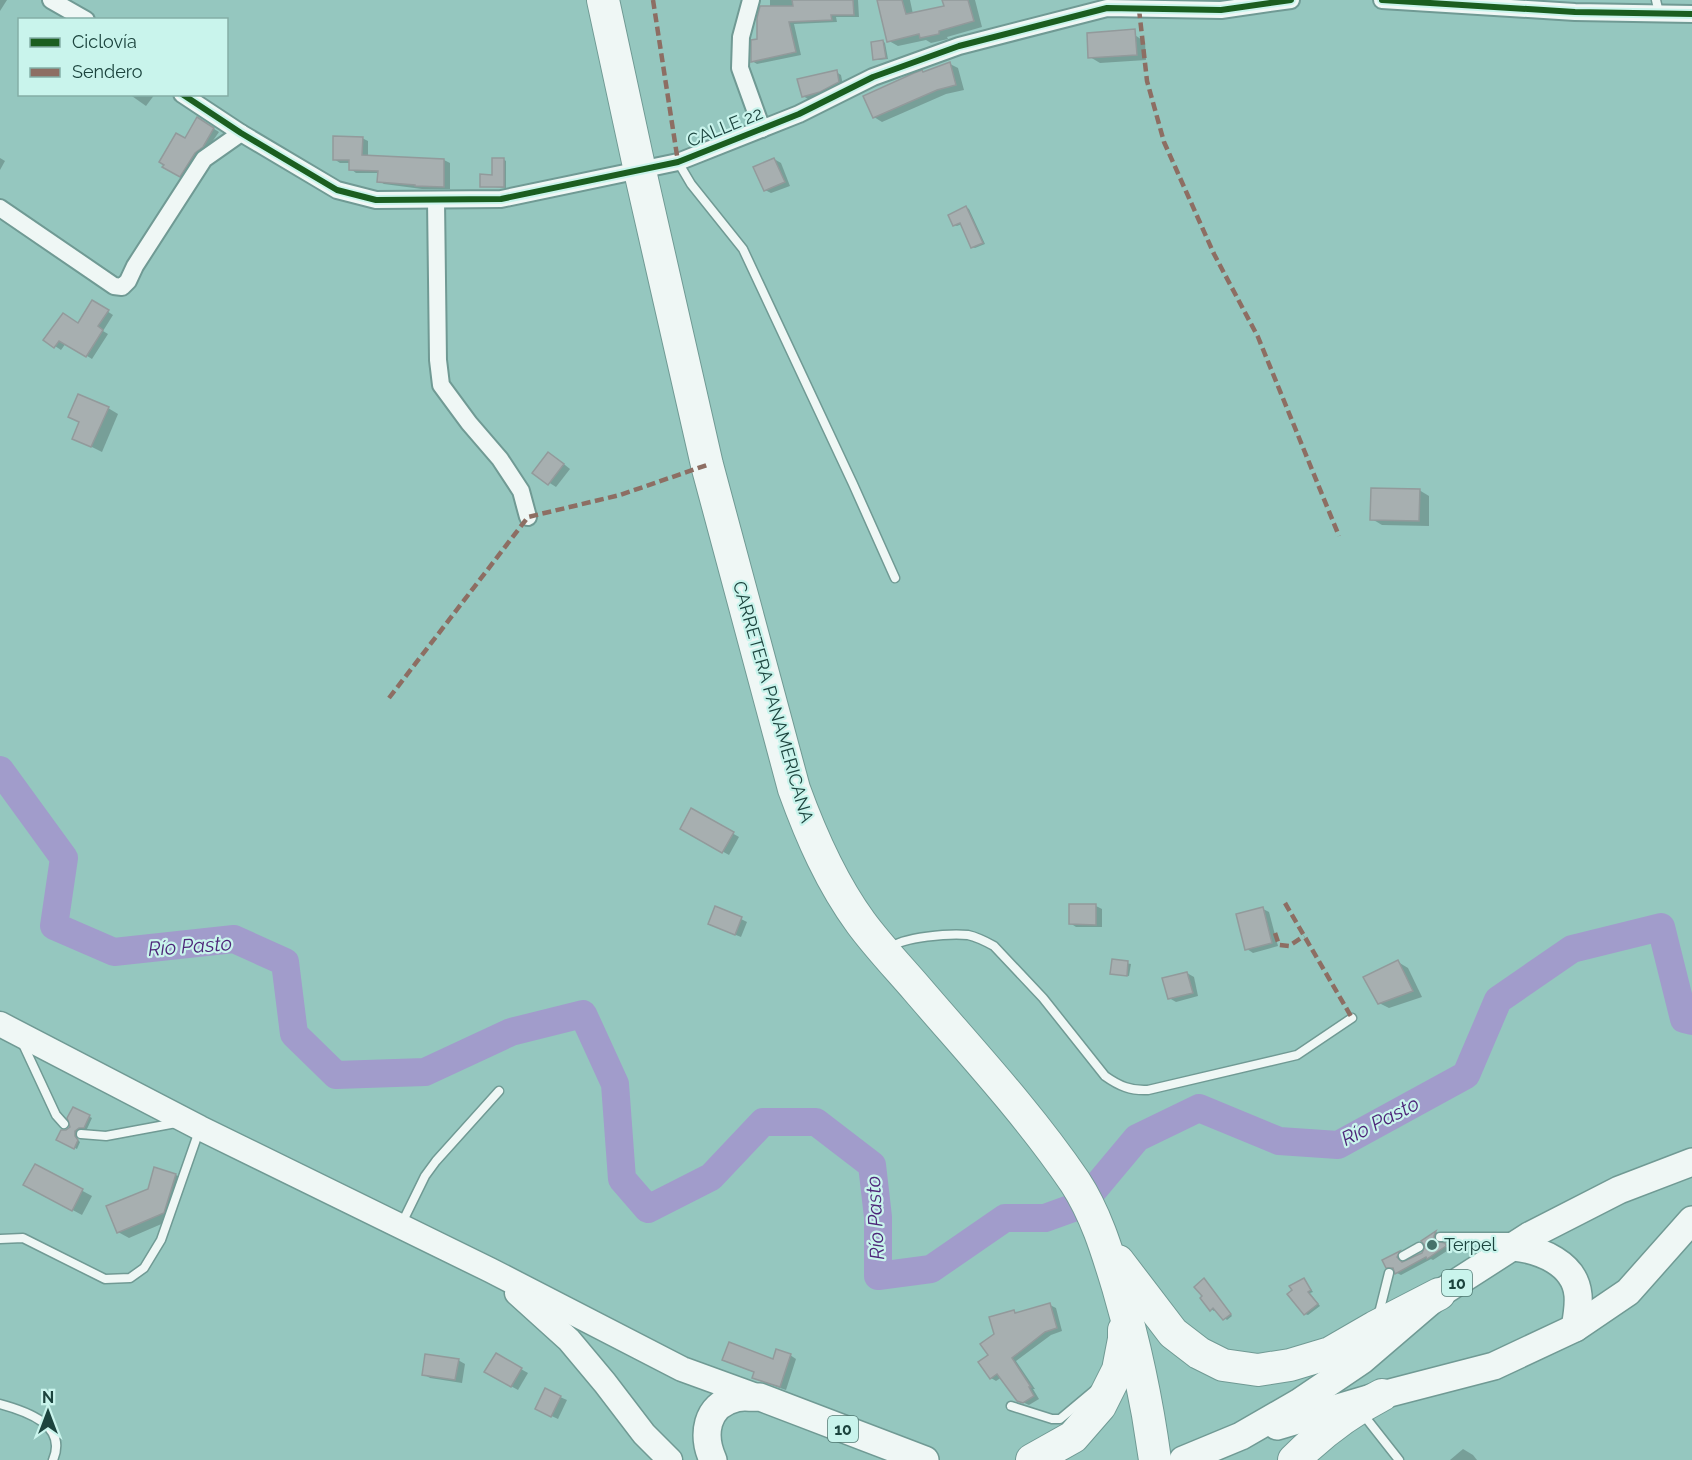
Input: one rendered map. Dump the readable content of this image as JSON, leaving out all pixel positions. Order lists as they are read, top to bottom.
{
  "streets": {
    "highway": ["CARRETERA PANAMERICANA"],
    "main road": ["10"],
    "street": ["CALLE 22"]
  },
  "crossings": [
    ["CALLE 22", "CARRETERA PANAMERICANA"]
  ],
  "water": ["Río Pasto"],
  "places": ["Terpel"],
  "legend": ["Ciclovía", "Sendero"],
  "north": "top"
}
